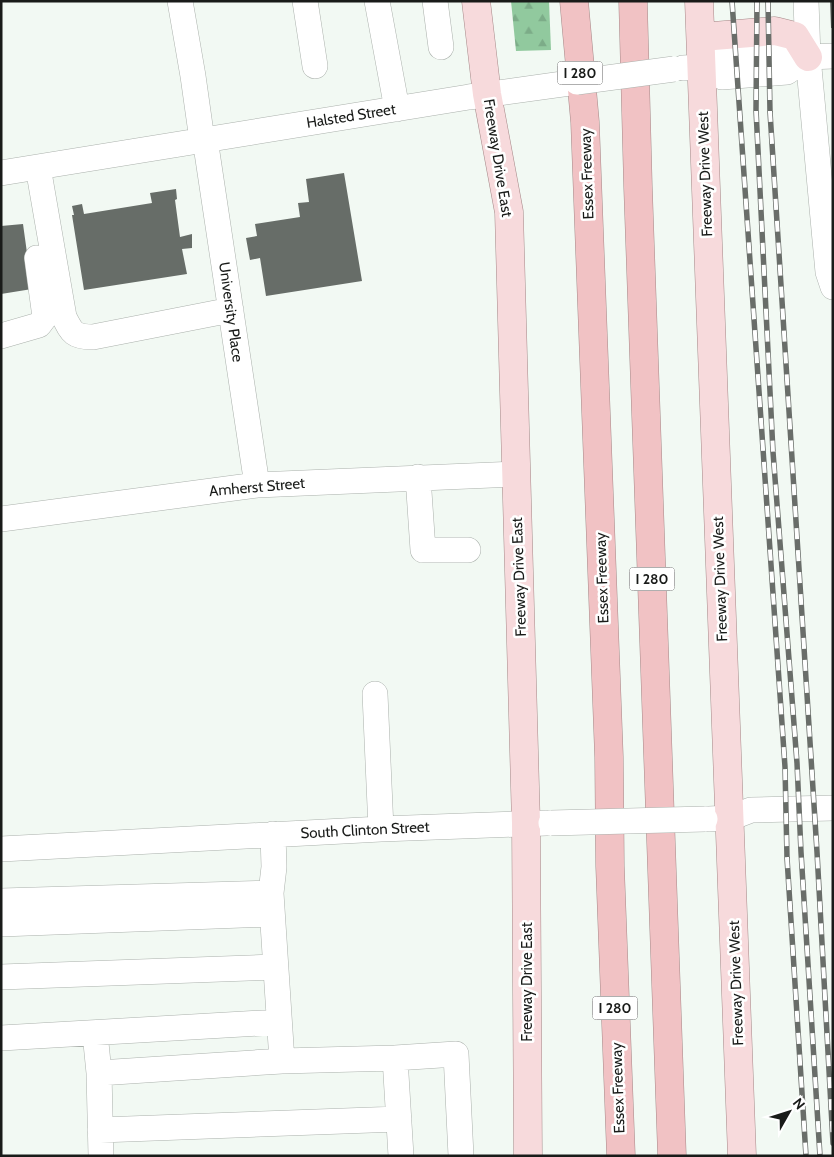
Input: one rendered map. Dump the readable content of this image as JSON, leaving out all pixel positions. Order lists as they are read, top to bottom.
{
  "streets": {
    "highway": ["I 280", "Essex Freeway"],
    "main road": ["Freeway Drive East", "Freeway Drive West"],
    "street": [
      "Halsted Street",
      "University Place",
      "Amherst Street",
      "South Clinton Street"
    ]
  },
  "crossings": [
    ["Halsted Street", "Freeway Drive East"],
    ["Halsted Street", "Freeway Drive West"],
    ["Halsted Street", "University Place"],
    ["Freeway Drive East", "Amherst Street"],
    ["Freeway Drive East", "South Clinton Street"],
    ["Freeway Drive West", "South Clinton Street"],
    ["University Place", "Amherst Street"]
  ],
  "north": "top right"
}
